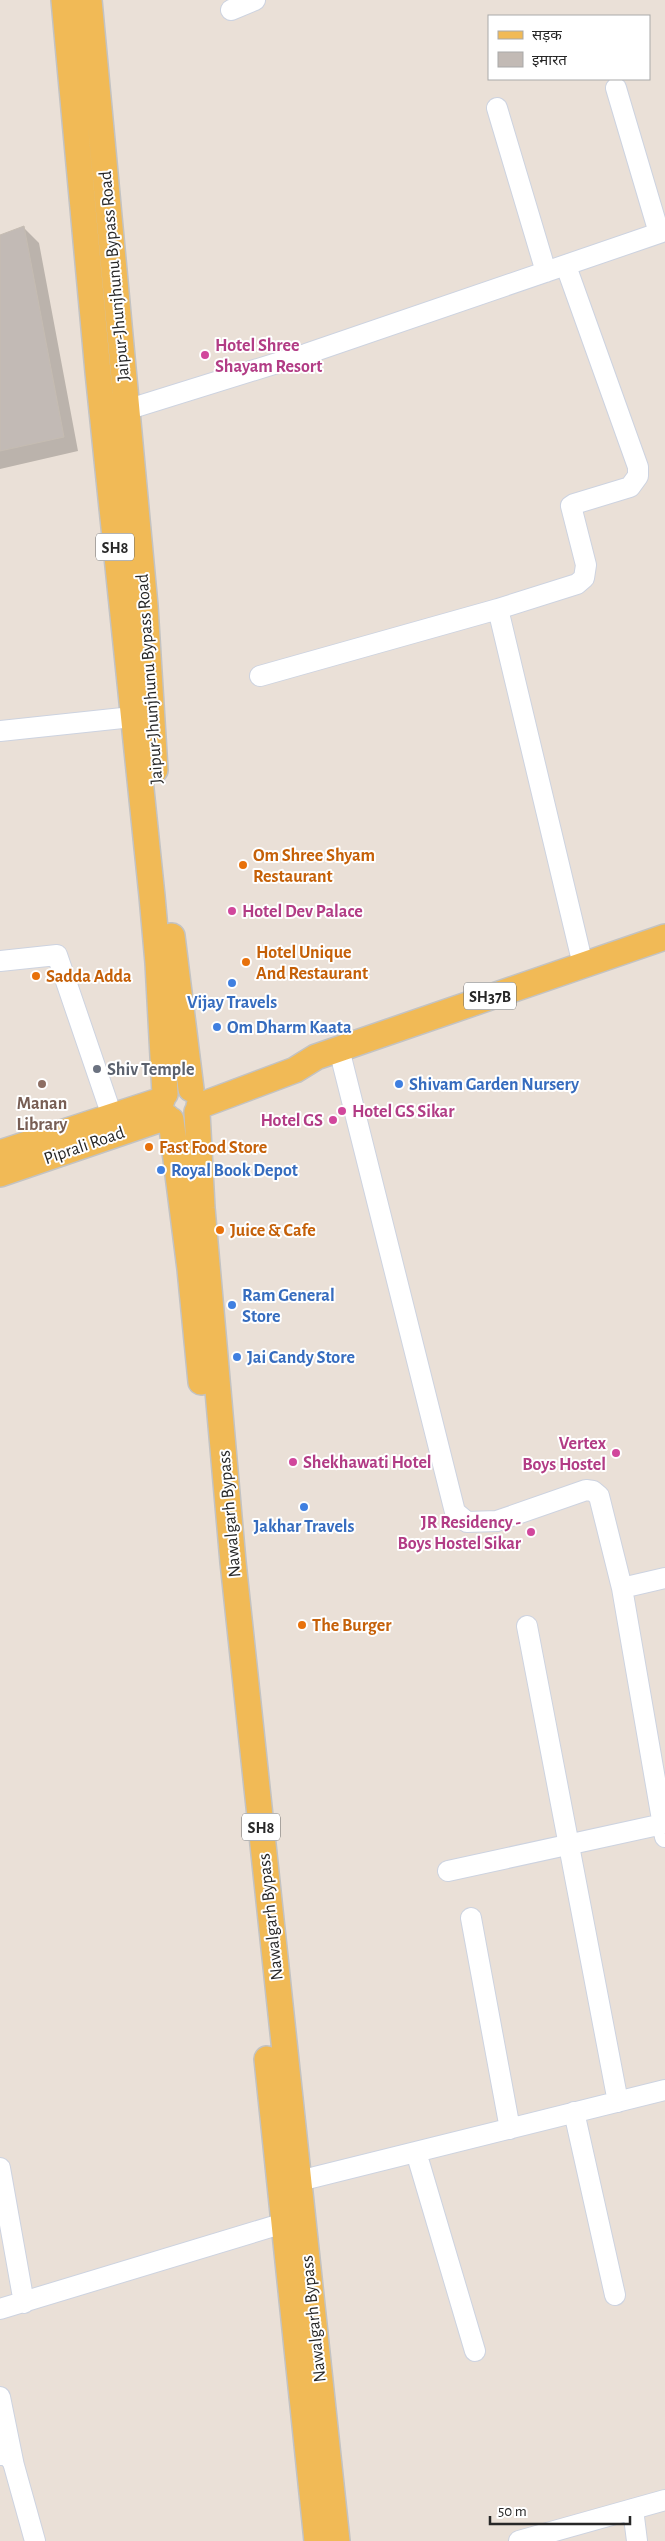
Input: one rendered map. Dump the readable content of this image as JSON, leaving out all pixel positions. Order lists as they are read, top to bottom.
{
  "streets": {
    "main road": [
      "Jaipur-Jhunjhunu Bypass Road",
      "SH8",
      "SH37B",
      "Piprali Road",
      "Nawalgarh Bypass"
    ]
  },
  "crossings": [
    ["Jaipur-Jhunjhunu Bypass Road", "SH8"],
    ["Jaipur-Jhunjhunu Bypass Road", "SH37B"],
    ["Jaipur-Jhunjhunu Bypass Road", "Nawalgarh Bypass"],
    ["SH8", "Piprali Road"],
    ["SH8", "Nawalgarh Bypass"],
    ["SH37B", "Nawalgarh Bypass"],
    ["Piprali Road", "Nawalgarh Bypass"]
  ],
  "places": [
    "Hotel Shree Shayam Resort",
    "Om Shree Shyam Restaurant",
    "Hotel Dev Palace",
    "Hotel Unique And Restaurant",
    "Sadda Adda",
    "Vijay Travels",
    "Om Dharm Kaata",
    "Shiv Temple",
    "Manan Library",
    "Shivam Garden Nursery",
    "Hotel GS Sikar",
    "Hotel GS",
    "Fast Food Store",
    "Royal Book Depot",
    "Juice & Cafe",
    "Ram General Store",
    "Jai Candy Store",
    "Vertex Boys Hostel",
    "Shekhawati Hotel",
    "Jakhar Travels",
    "JR Residency - Boys Hostel Sikar",
    "The Burger"
  ],
  "legend": ["सड़क", "इमारत"],
  "scale_bar": "50 m"
}
